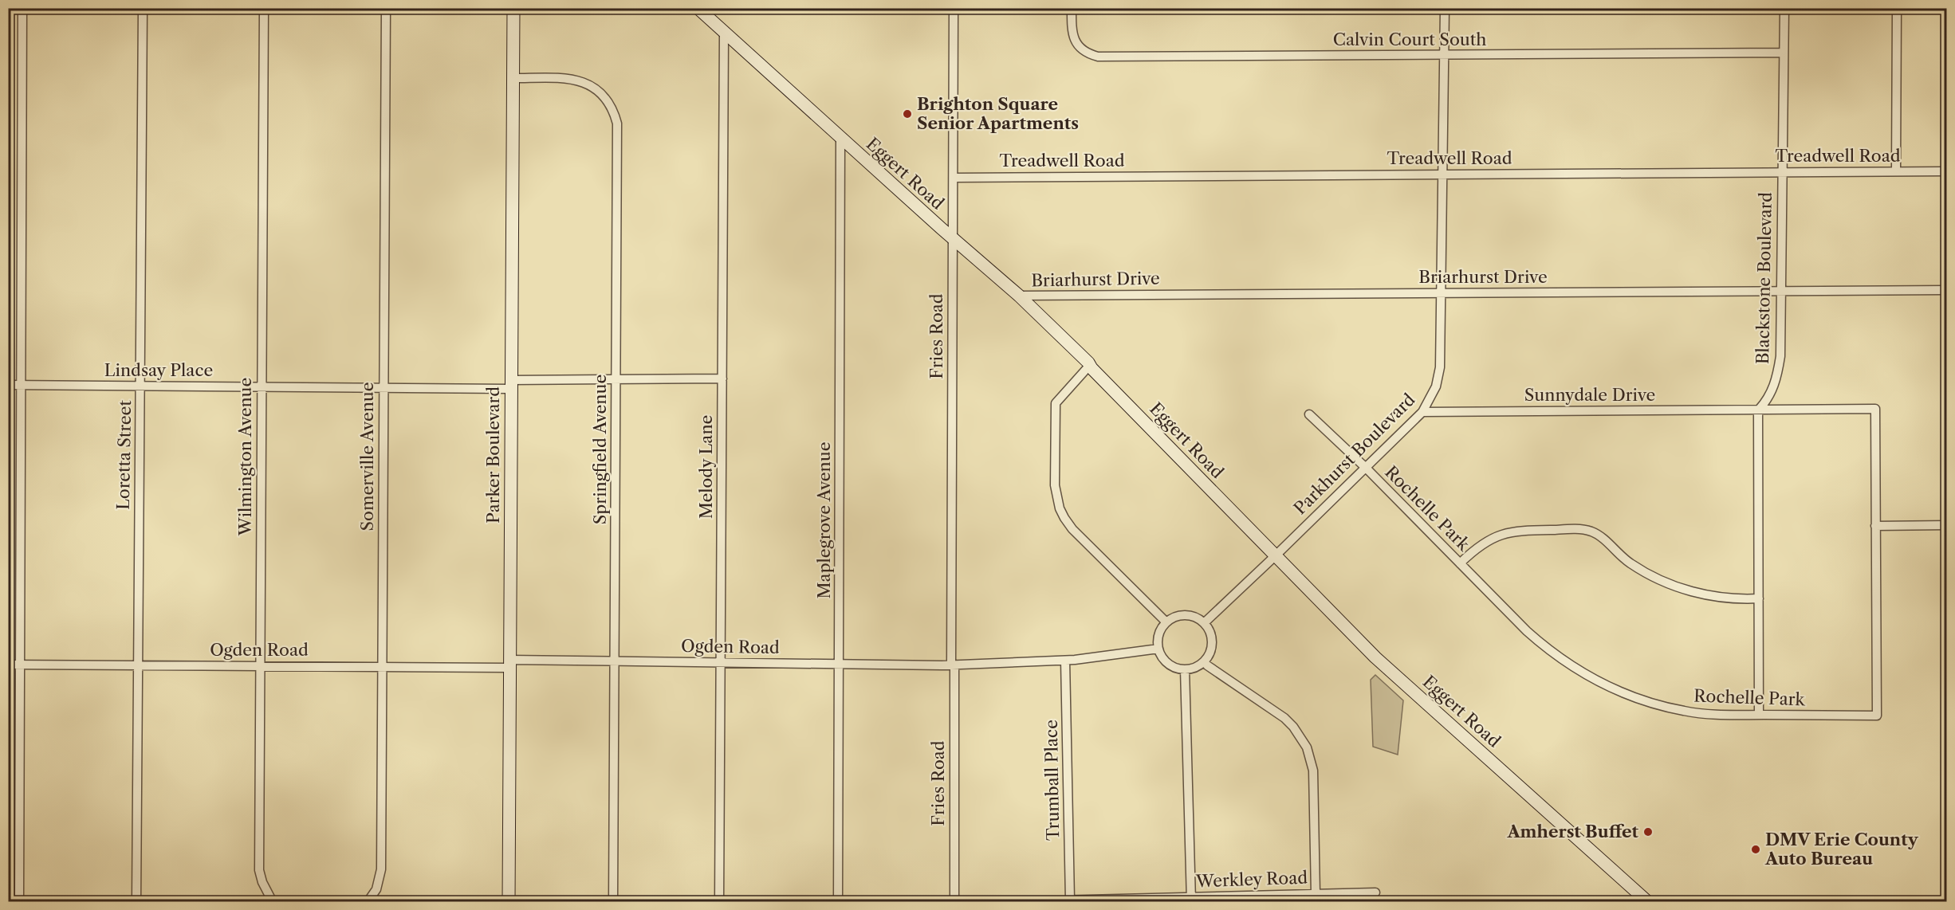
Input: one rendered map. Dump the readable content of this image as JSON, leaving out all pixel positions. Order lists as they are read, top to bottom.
{
  "streets": {
    "street": [
      "Calvin Court South",
      "Treadwell Road",
      "Eggert Road",
      "Briarhurst Drive",
      "Blackstone Boulevard",
      "Fries Road",
      "Lindsay Place",
      "Sunnydale Drive",
      "Springfield Avenue",
      "Parkhurst Boulevard",
      "Loretta Street",
      "Parker Boulevard",
      "Wilmington Avenue",
      "Somerville Avenue",
      "Melody Lane",
      "Rochelle Park",
      "Maplegrove Avenue",
      "Ogden Road",
      "Trumball Place",
      "Werkley Road"
    ]
  },
  "crossings": [
    ["Calvin Court South", "Blackstone Boulevard"],
    ["Calvin Court South", "Parkhurst Boulevard"],
    ["Treadwell Road", "Blackstone Boulevard"],
    ["Treadwell Road", "Fries Road"],
    ["Treadwell Road", "Parkhurst Boulevard"],
    ["Eggert Road", "Briarhurst Drive"],
    ["Eggert Road", "Fries Road"],
    ["Eggert Road", "Parkhurst Boulevard"],
    ["Eggert Road", "Melody Lane"],
    ["Eggert Road", "Maplegrove Avenue"],
    ["Briarhurst Drive", "Blackstone Boulevard"],
    ["Briarhurst Drive", "Parkhurst Boulevard"],
    ["Blackstone Boulevard", "Sunnydale Drive"],
    ["Blackstone Boulevard", "Rochelle Park"],
    ["Fries Road", "Ogden Road"],
    ["Lindsay Place", "Springfield Avenue"],
    ["Lindsay Place", "Loretta Street"],
    ["Lindsay Place", "Parker Boulevard"],
    ["Lindsay Place", "Wilmington Avenue"],
    ["Lindsay Place", "Somerville Avenue"],
    ["Lindsay Place", "Melody Lane"],
    ["Sunnydale Drive", "Parkhurst Boulevard"],
    ["Sunnydale Drive", "Rochelle Park"],
    ["Springfield Avenue", "Parker Boulevard"],
    ["Springfield Avenue", "Ogden Road"],
    ["Parkhurst Boulevard", "Rochelle Park"],
    ["Parkhurst Boulevard", "Ogden Road"],
    ["Loretta Street", "Ogden Road"],
    ["Parker Boulevard", "Ogden Road"],
    ["Wilmington Avenue", "Ogden Road"],
    ["Somerville Avenue", "Ogden Road"],
    ["Melody Lane", "Ogden Road"],
    ["Maplegrove Avenue", "Ogden Road"],
    ["Ogden Road", "Trumball Place"],
    ["Trumball Place", "Werkley Road"]
  ],
  "places": ["Brighton Square Senior Apartments", "Amherst Buffet", "DMV Erie County Auto Bureau"]
}
